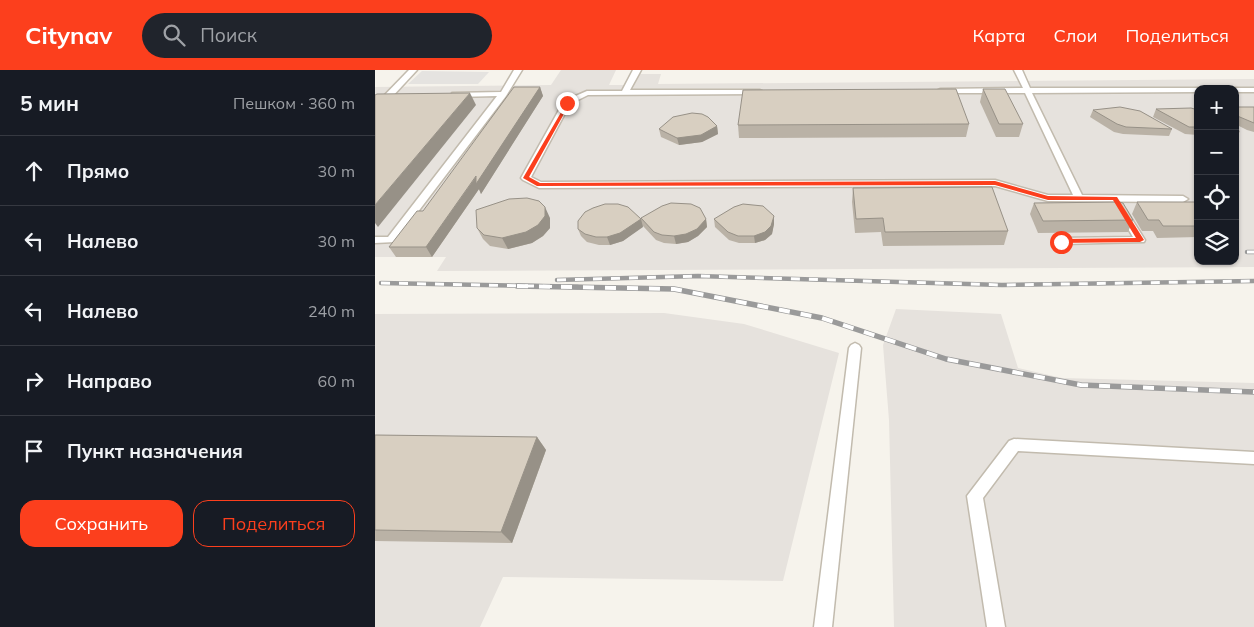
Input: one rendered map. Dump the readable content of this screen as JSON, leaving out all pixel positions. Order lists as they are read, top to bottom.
{
  "page": {
    "header": "Citynav",
    "search": "Поиск",
    "nav": ["Карта", "Слои", "Поделиться"],
    "heading": ["5 мин", "Пешком · 360 m"],
    "map_buttons": ["+", "−"],
    "list": [
      ["Прямо", "30 m"],
      ["Налево", "30 m"],
      ["Налево", "240 m"],
      ["Направо", "60 m"],
      "Пункт назначения"
    ],
    "buttons": ["Сохранить", "Поделиться"]
  }
}
